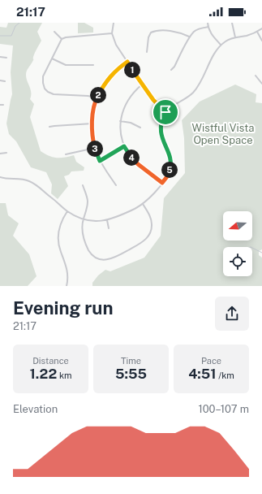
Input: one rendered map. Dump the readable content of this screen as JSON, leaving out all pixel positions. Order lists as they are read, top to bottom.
{
  "parks": ["Wistful Vista Open Space"],
  "north": "left",
  "page": {
    "status": "21:17",
    "pins": [
      "1",
      "2",
      "3",
      "4",
      "5"
    ],
    "heading": ["Evening run", "21:17"],
    "stats": [
      ["Distance", "1.22 km"],
      ["Time", "5:55"],
      ["Pace", "4:51 /km"]
    ],
    "chart": ["Elevation", "100–107 m"]
  }
}
